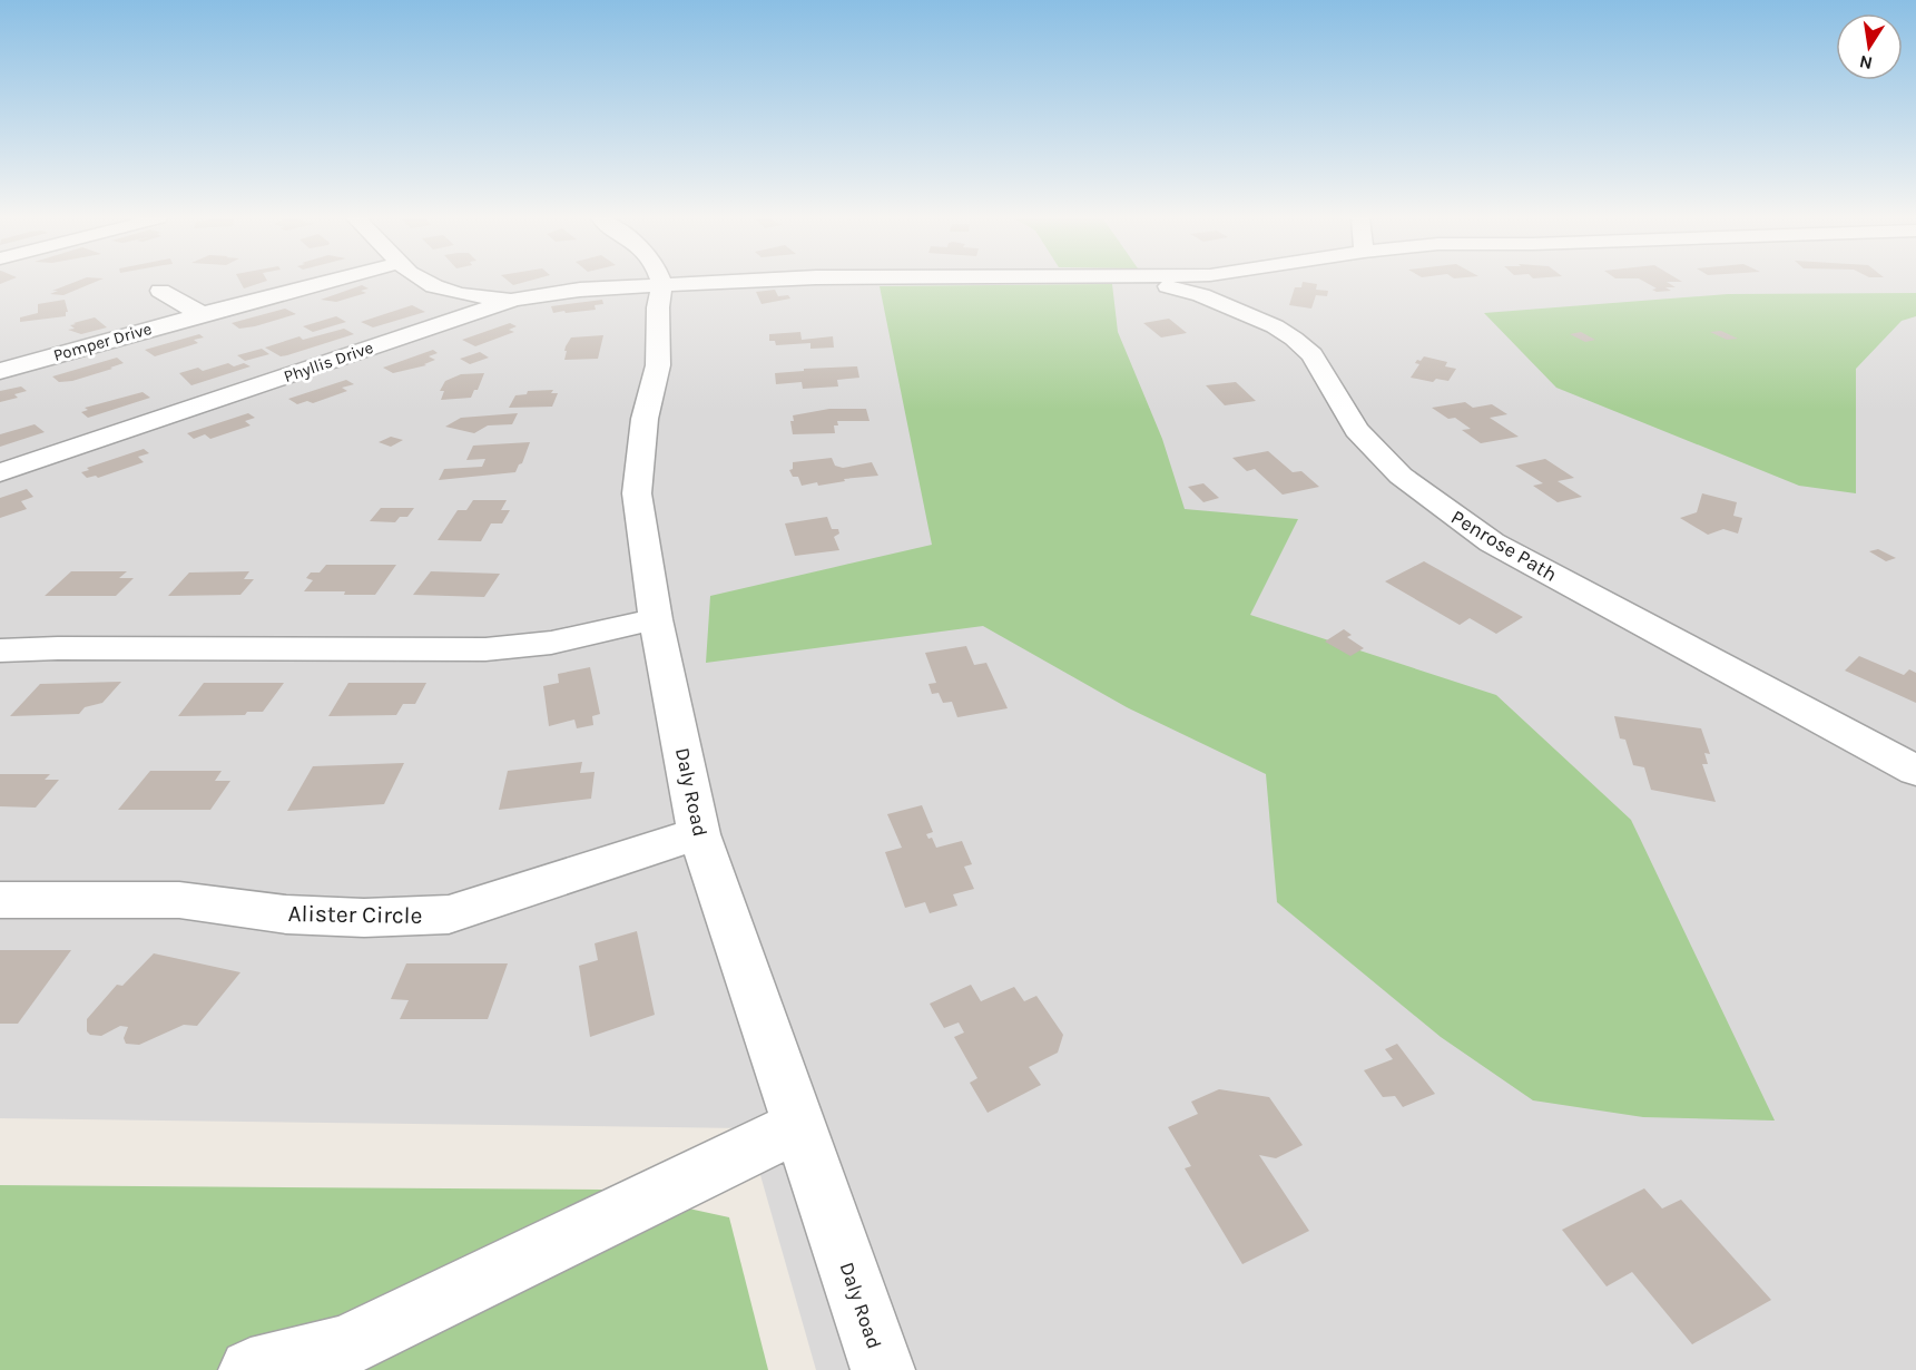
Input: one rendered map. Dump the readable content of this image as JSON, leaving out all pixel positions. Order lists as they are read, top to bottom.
{
  "streets": {
    "street": [
      "Pomper Drive",
      "Phyllis Drive",
      "Penrose Path",
      "Daly Road",
      "Alister Circle"
    ]
  },
  "crossings": [
    ["Phyllis Drive", "Daly Road"],
    ["Daly Road", "Alister Circle"]
  ],
  "north": "bottom"
}
